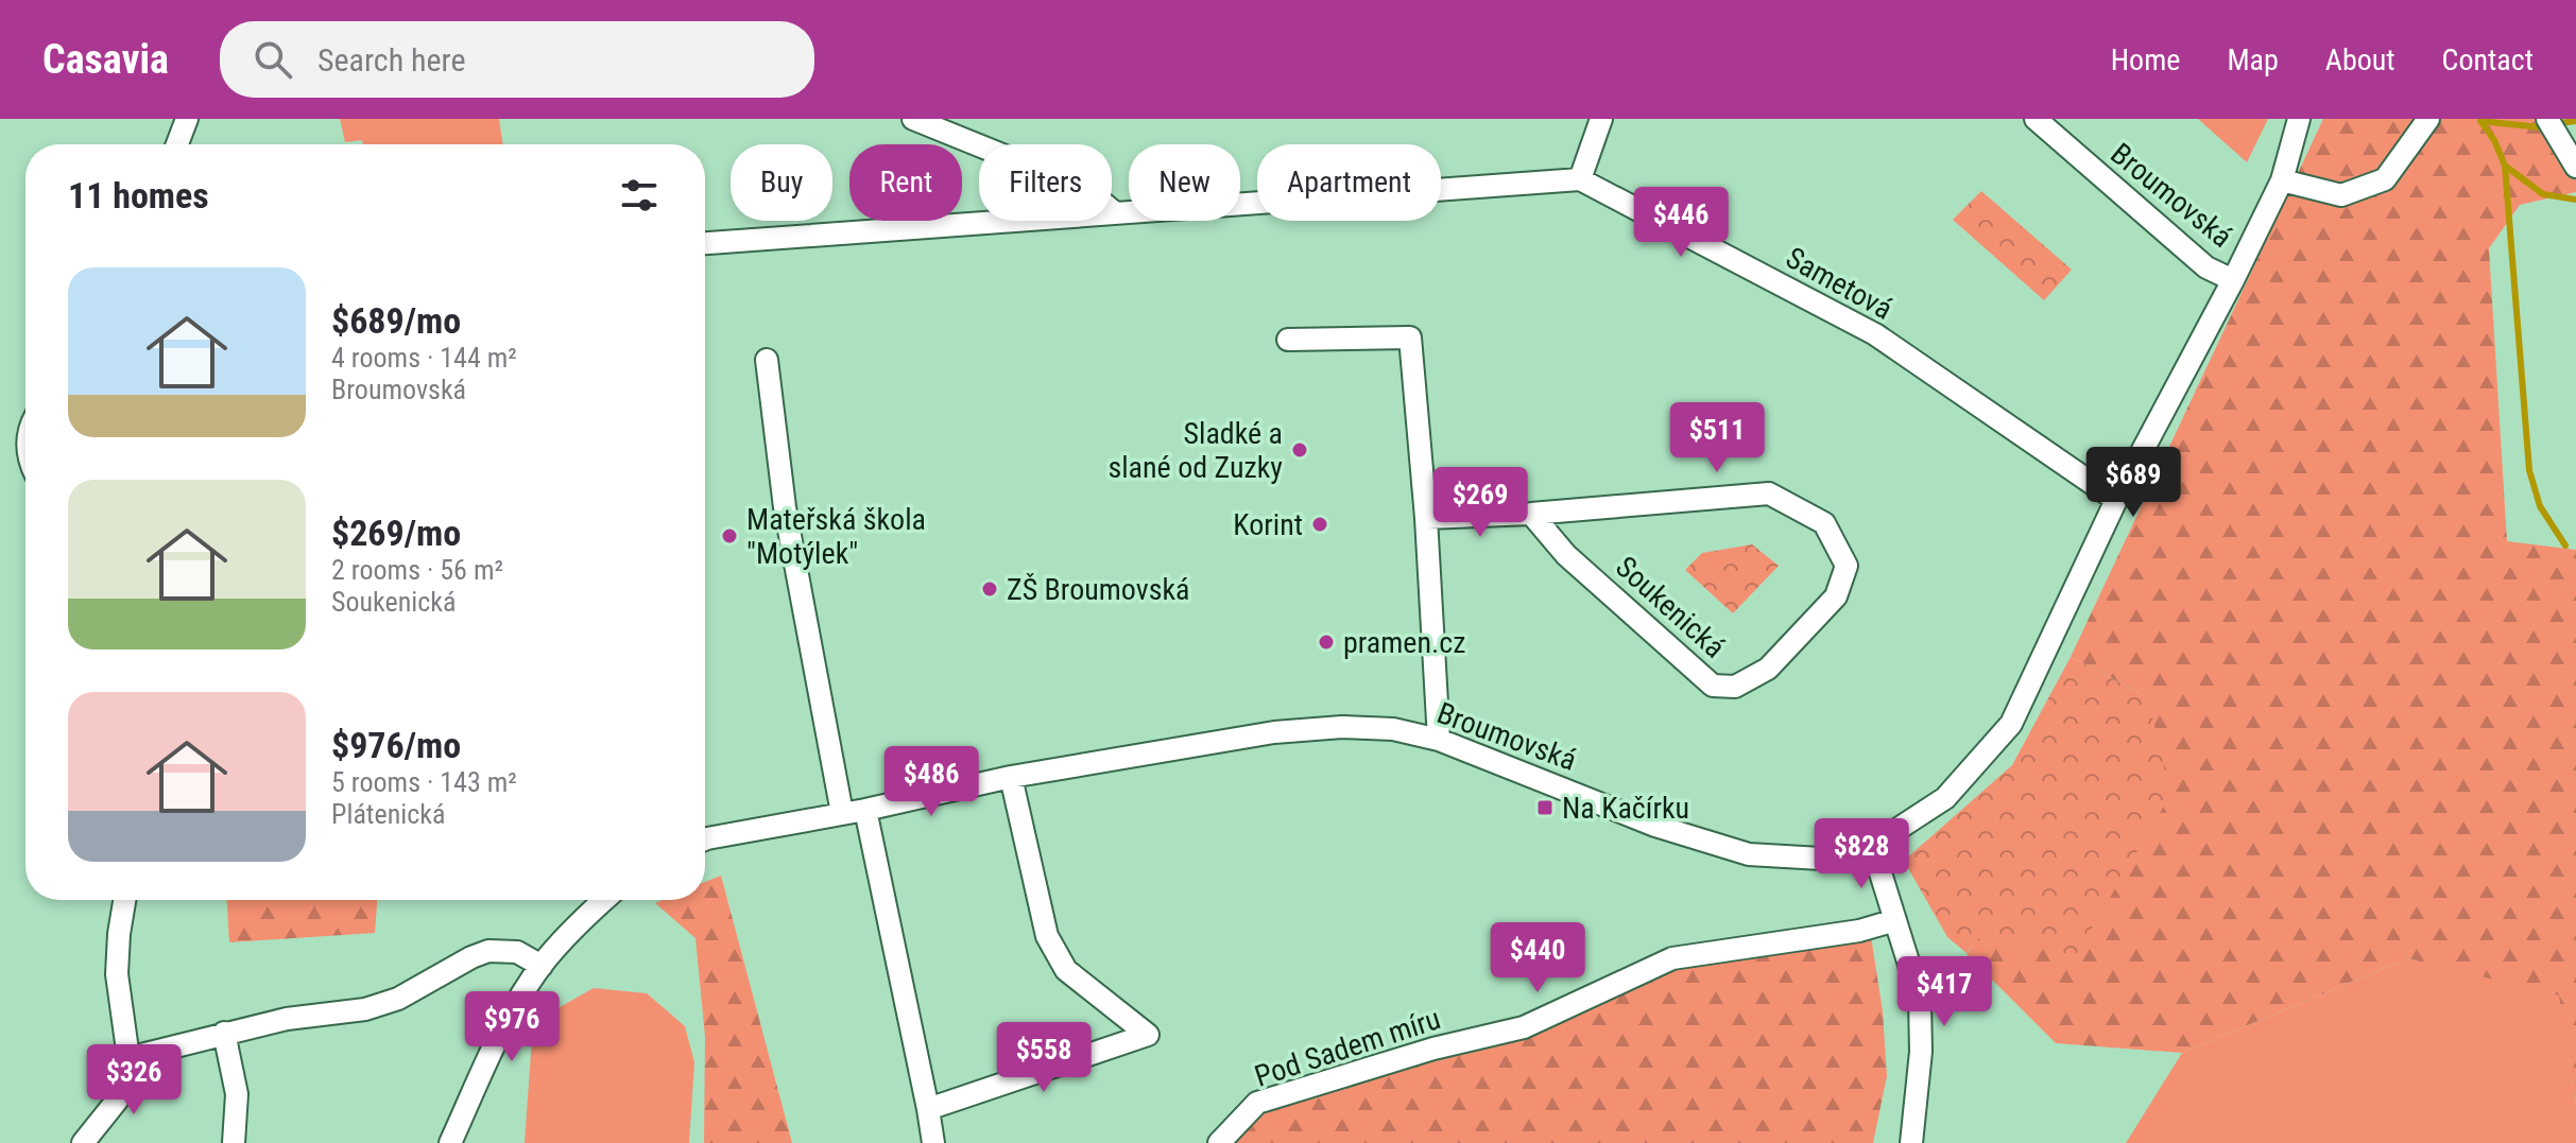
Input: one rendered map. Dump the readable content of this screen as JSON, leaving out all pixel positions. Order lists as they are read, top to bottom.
{
  "streets": {
    "street": [
      "Broumovská",
      "Sametová",
      "Soukenická",
      "Pod Sadem míru"
    ]
  },
  "crossings": [
    ["Broumovská", "Sametová"]
  ],
  "places": {
    "other": [
      "Sladké a slané od Zuzky",
      "Korint",
      "Mateřská škola \"Motýlek\"",
      "ZŠ Broumovská",
      "pramen.cz"
    ],
    "transit": ["Na Kačírku"]
  },
  "page": {
    "header": "Casavia",
    "search": "Search here",
    "nav": [
      "Home",
      "Map",
      "About",
      "Contact"
    ],
    "chip": [
      "Buy",
      "Rent",
      "Filters",
      "New",
      "Apartment"
    ],
    "heading": "11 homes",
    "price": [
      "$446",
      "$511",
      "$689",
      "$269",
      "$486",
      "$828",
      "$440",
      "$417",
      "$976",
      "$558",
      "$326"
    ],
    "list": [
      {
        "name": "$689/mo",
        "note": "4 rooms · 144 m² · Broumovská"
      },
      {
        "name": "$269/mo",
        "note": "2 rooms · 56 m² · Soukenická"
      },
      {
        "name": "$976/mo",
        "note": "5 rooms · 143 m² · Plátenická"
      }
    ]
  }
}
